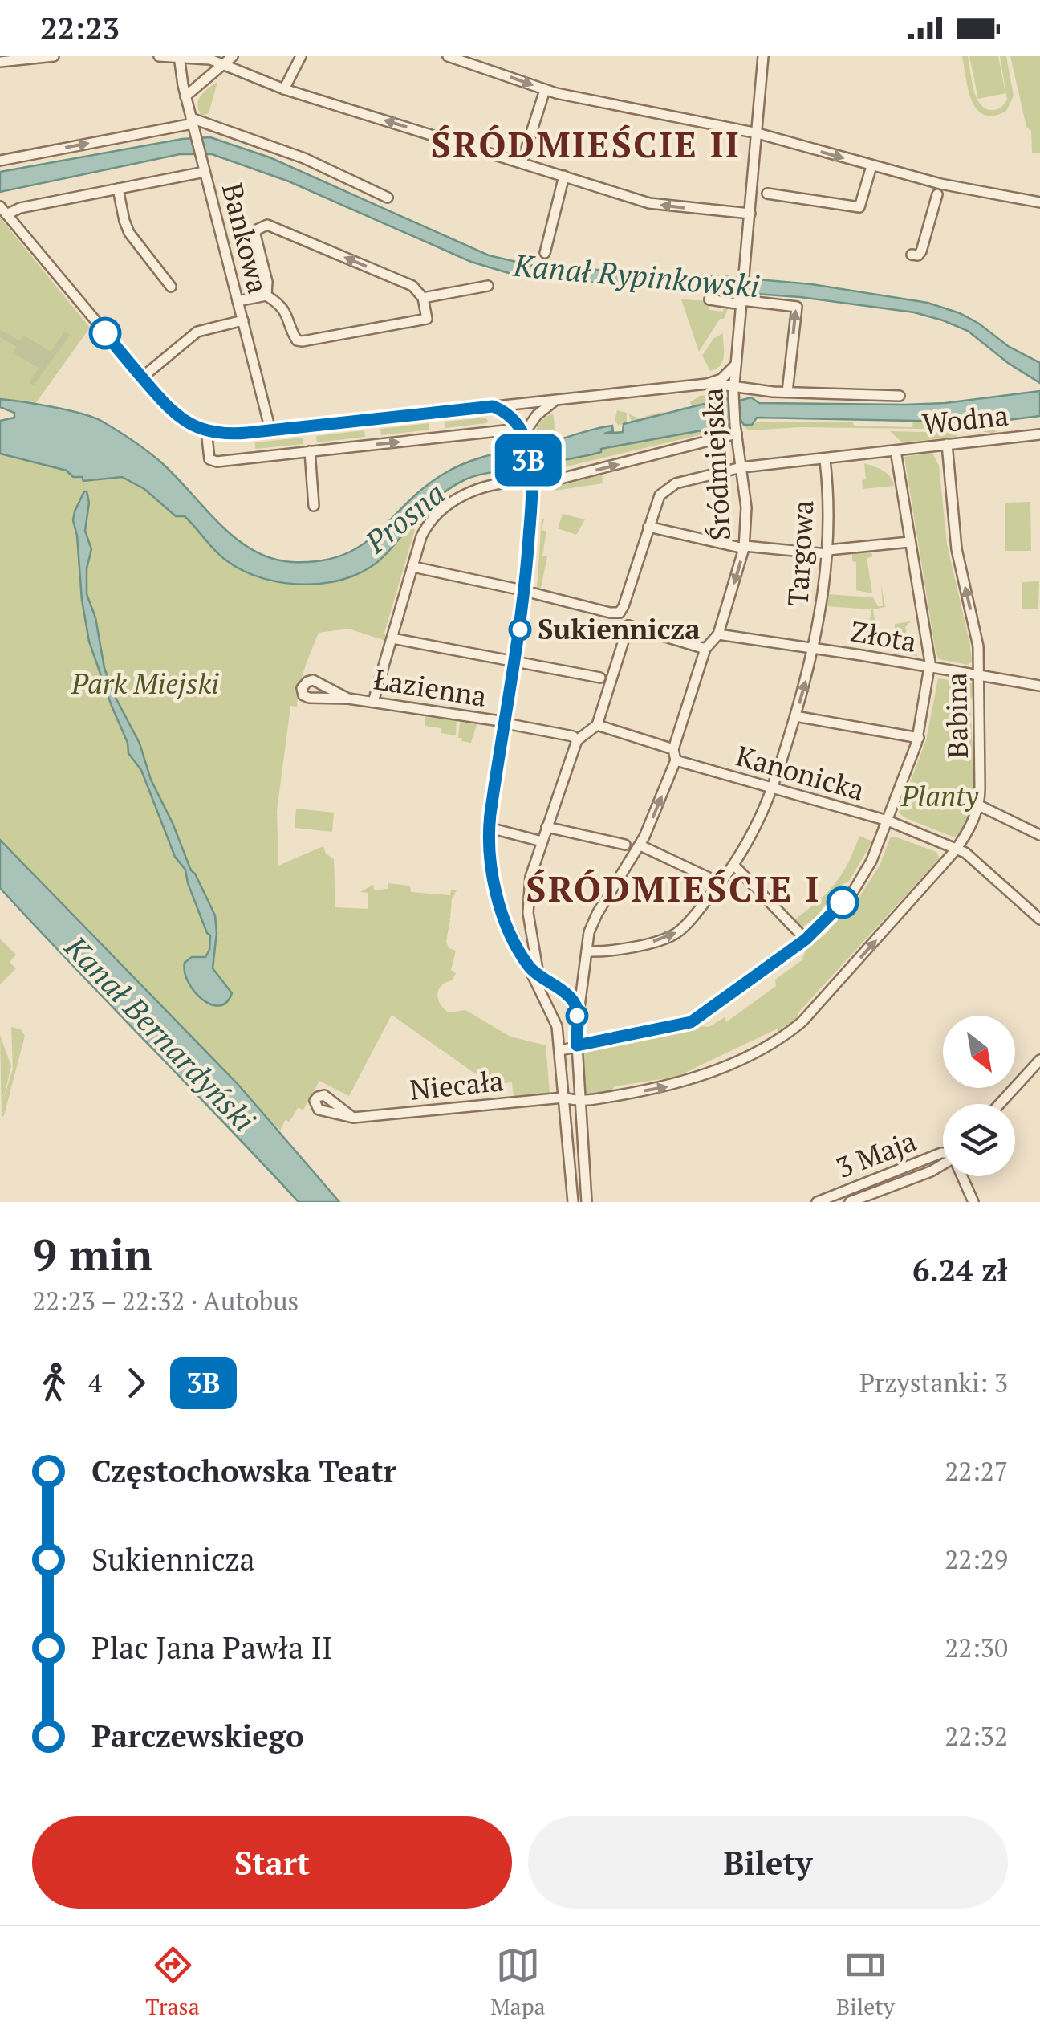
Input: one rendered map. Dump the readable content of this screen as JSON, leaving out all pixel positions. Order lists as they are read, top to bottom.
{
  "streets": {
    "street": [
      "Bankowa",
      "Wodna",
      "Śródmiejska",
      "Targowa",
      "Złota",
      "Łazienna",
      "Babina",
      "Kanonicka",
      "Niecała",
      "3 Maja"
    ]
  },
  "crossings": [
    ["Wodna", "Śródmiejska"],
    ["Wodna", "Targowa"],
    ["Wodna", "Babina"],
    ["Śródmiejska", "Złota"],
    ["Targowa", "Złota"],
    ["Targowa", "Kanonicka"],
    ["Złota", "Babina"],
    ["Babina", "Kanonicka"],
    ["Babina", "Niecała"]
  ],
  "one_way": ["Babina"],
  "districts": ["ŚRÓDMIEŚCIE II", "ŚRÓDMIEŚCIE I"],
  "water": ["Kanał Rypinkowski", "Prosna", "Kanał Bernardyński"],
  "parks": ["Park Miejski", "Planty"],
  "places": ["Sukiennicza"],
  "lines": ["bus line 3B"],
  "north": "bottom right",
  "page": {
    "status": "22:23",
    "on_map": "3B",
    "heading": ["9 min", "22:23 – 22:32 · Autobus", "6.24 zł"],
    "legs": ["4", "3B", "Przystanki: 3"],
    "list": [
      {
        "name": "Częstochowska Teatr",
        "value": "22:27"
      },
      {
        "name": "Sukiennicza",
        "value": "22:29"
      },
      {
        "name": "Plac Jana Pawła II",
        "value": "22:30"
      },
      {
        "name": "Parczewskiego",
        "value": "22:32"
      }
    ],
    "buttons": ["Start", "Bilety"],
    "tabs": ["Trasa", "Mapa", "Bilety"]
  }
}
